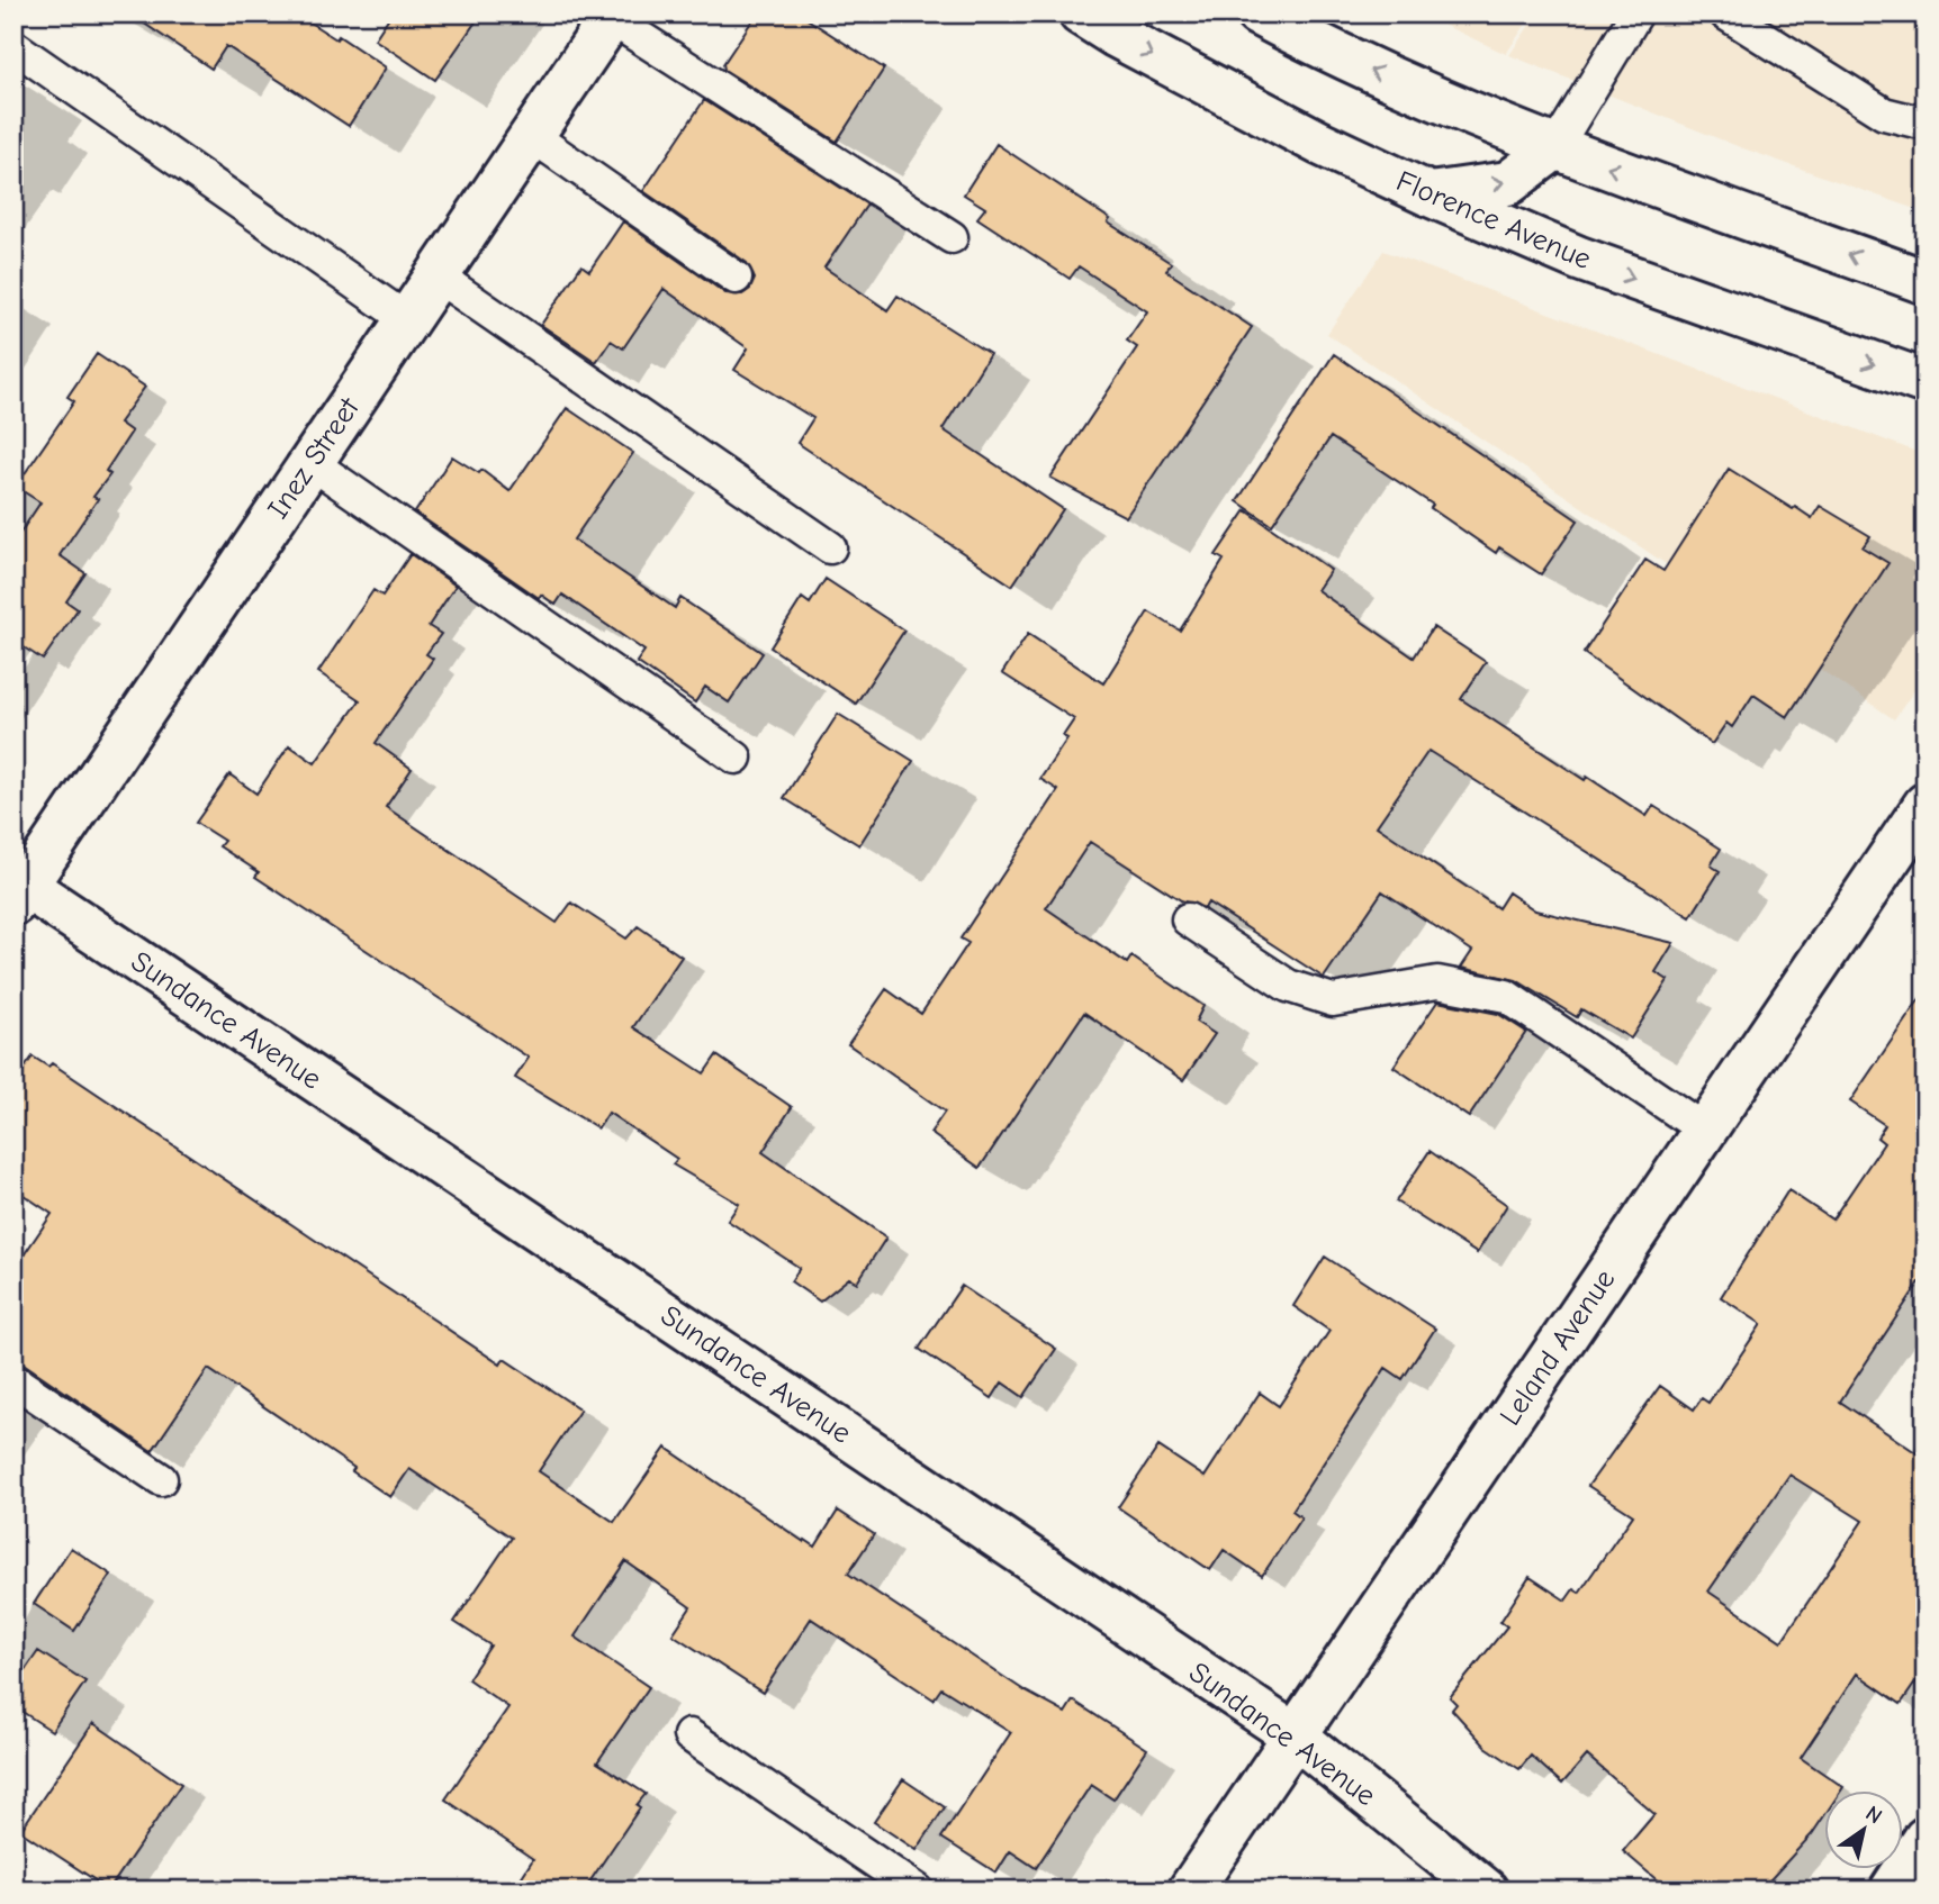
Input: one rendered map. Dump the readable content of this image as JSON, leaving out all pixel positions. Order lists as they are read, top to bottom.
{
  "streets": {
    "street": [
      "Florence Avenue",
      "Inez Street",
      "Sundance Avenue",
      "Leland Avenue"
    ]
  },
  "crossings": [
    ["Inez Street", "Sundance Avenue"],
    ["Sundance Avenue", "Leland Avenue"]
  ],
  "north": "top right"
}
